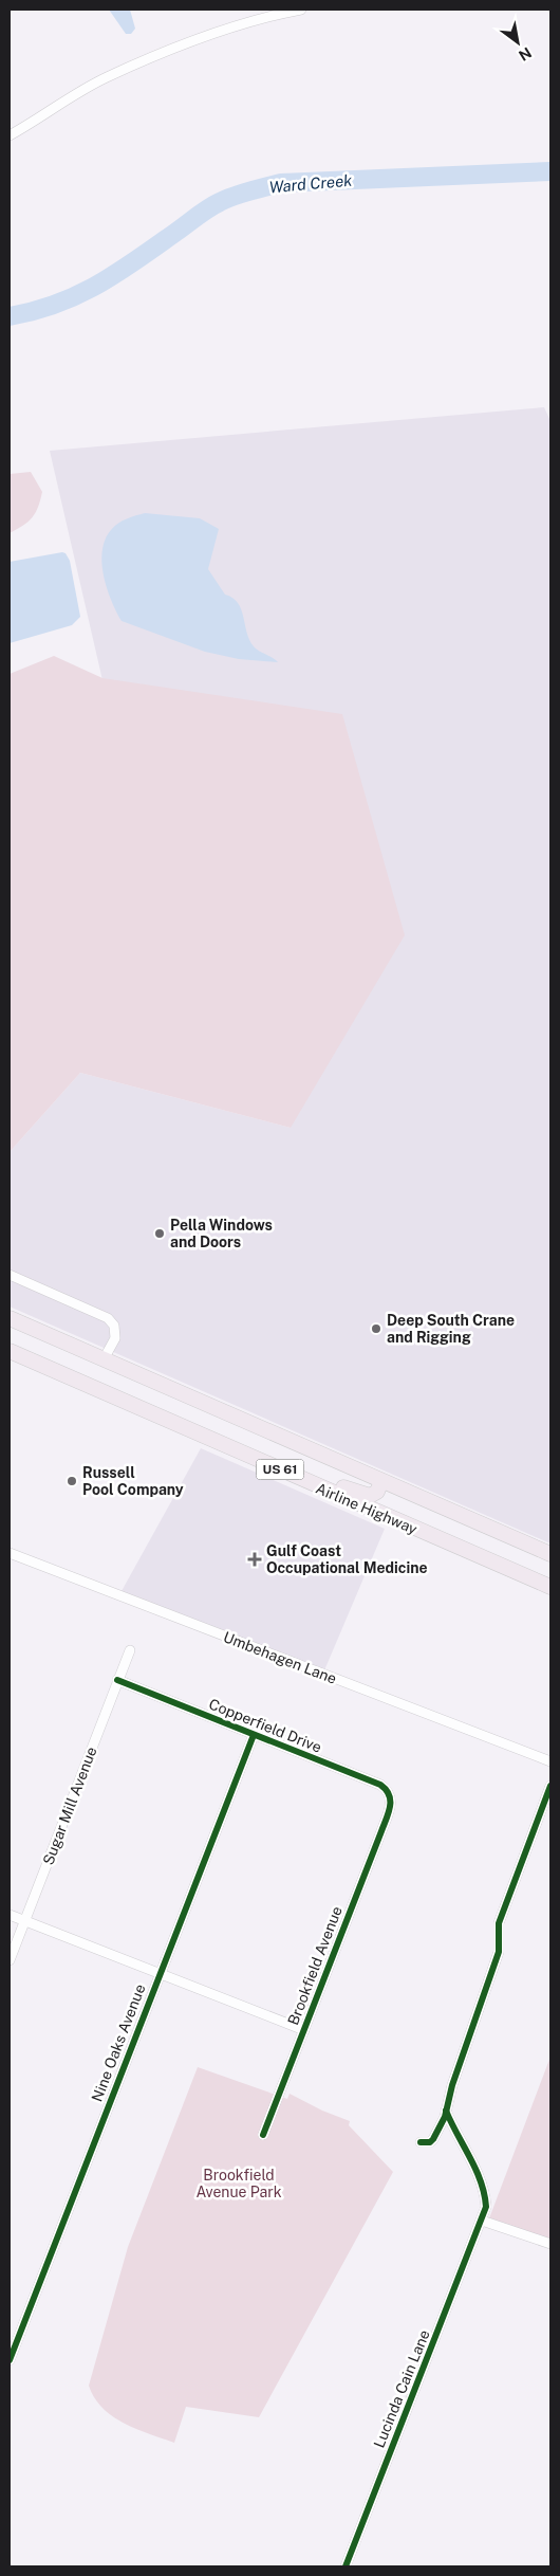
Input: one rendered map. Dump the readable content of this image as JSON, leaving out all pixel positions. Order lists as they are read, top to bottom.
{
  "streets": {
    "highway": ["US 61", "Airline Highway"],
    "street": [
      "Umbehagen Lane",
      "Copperfield Drive",
      "Sugar Mill Avenue",
      "Brookfield Avenue",
      "Nine Oaks Avenue",
      "Lucinda Cain Lane"
    ]
  },
  "crossings": [
    ["Copperfield Drive", "Sugar Mill Avenue"],
    ["Copperfield Drive", "Brookfield Avenue"],
    ["Copperfield Drive", "Nine Oaks Avenue"]
  ],
  "water": ["Ward Creek"],
  "parks": ["Brookfield Avenue Park"],
  "places": {
    "other": ["Pella Windows and Doors", "Deep South Crane and Rigging", "Russell Pool Company"],
    "health": ["Gulf Coast Occupational Medicine"]
  },
  "north": "bottom right"
}
